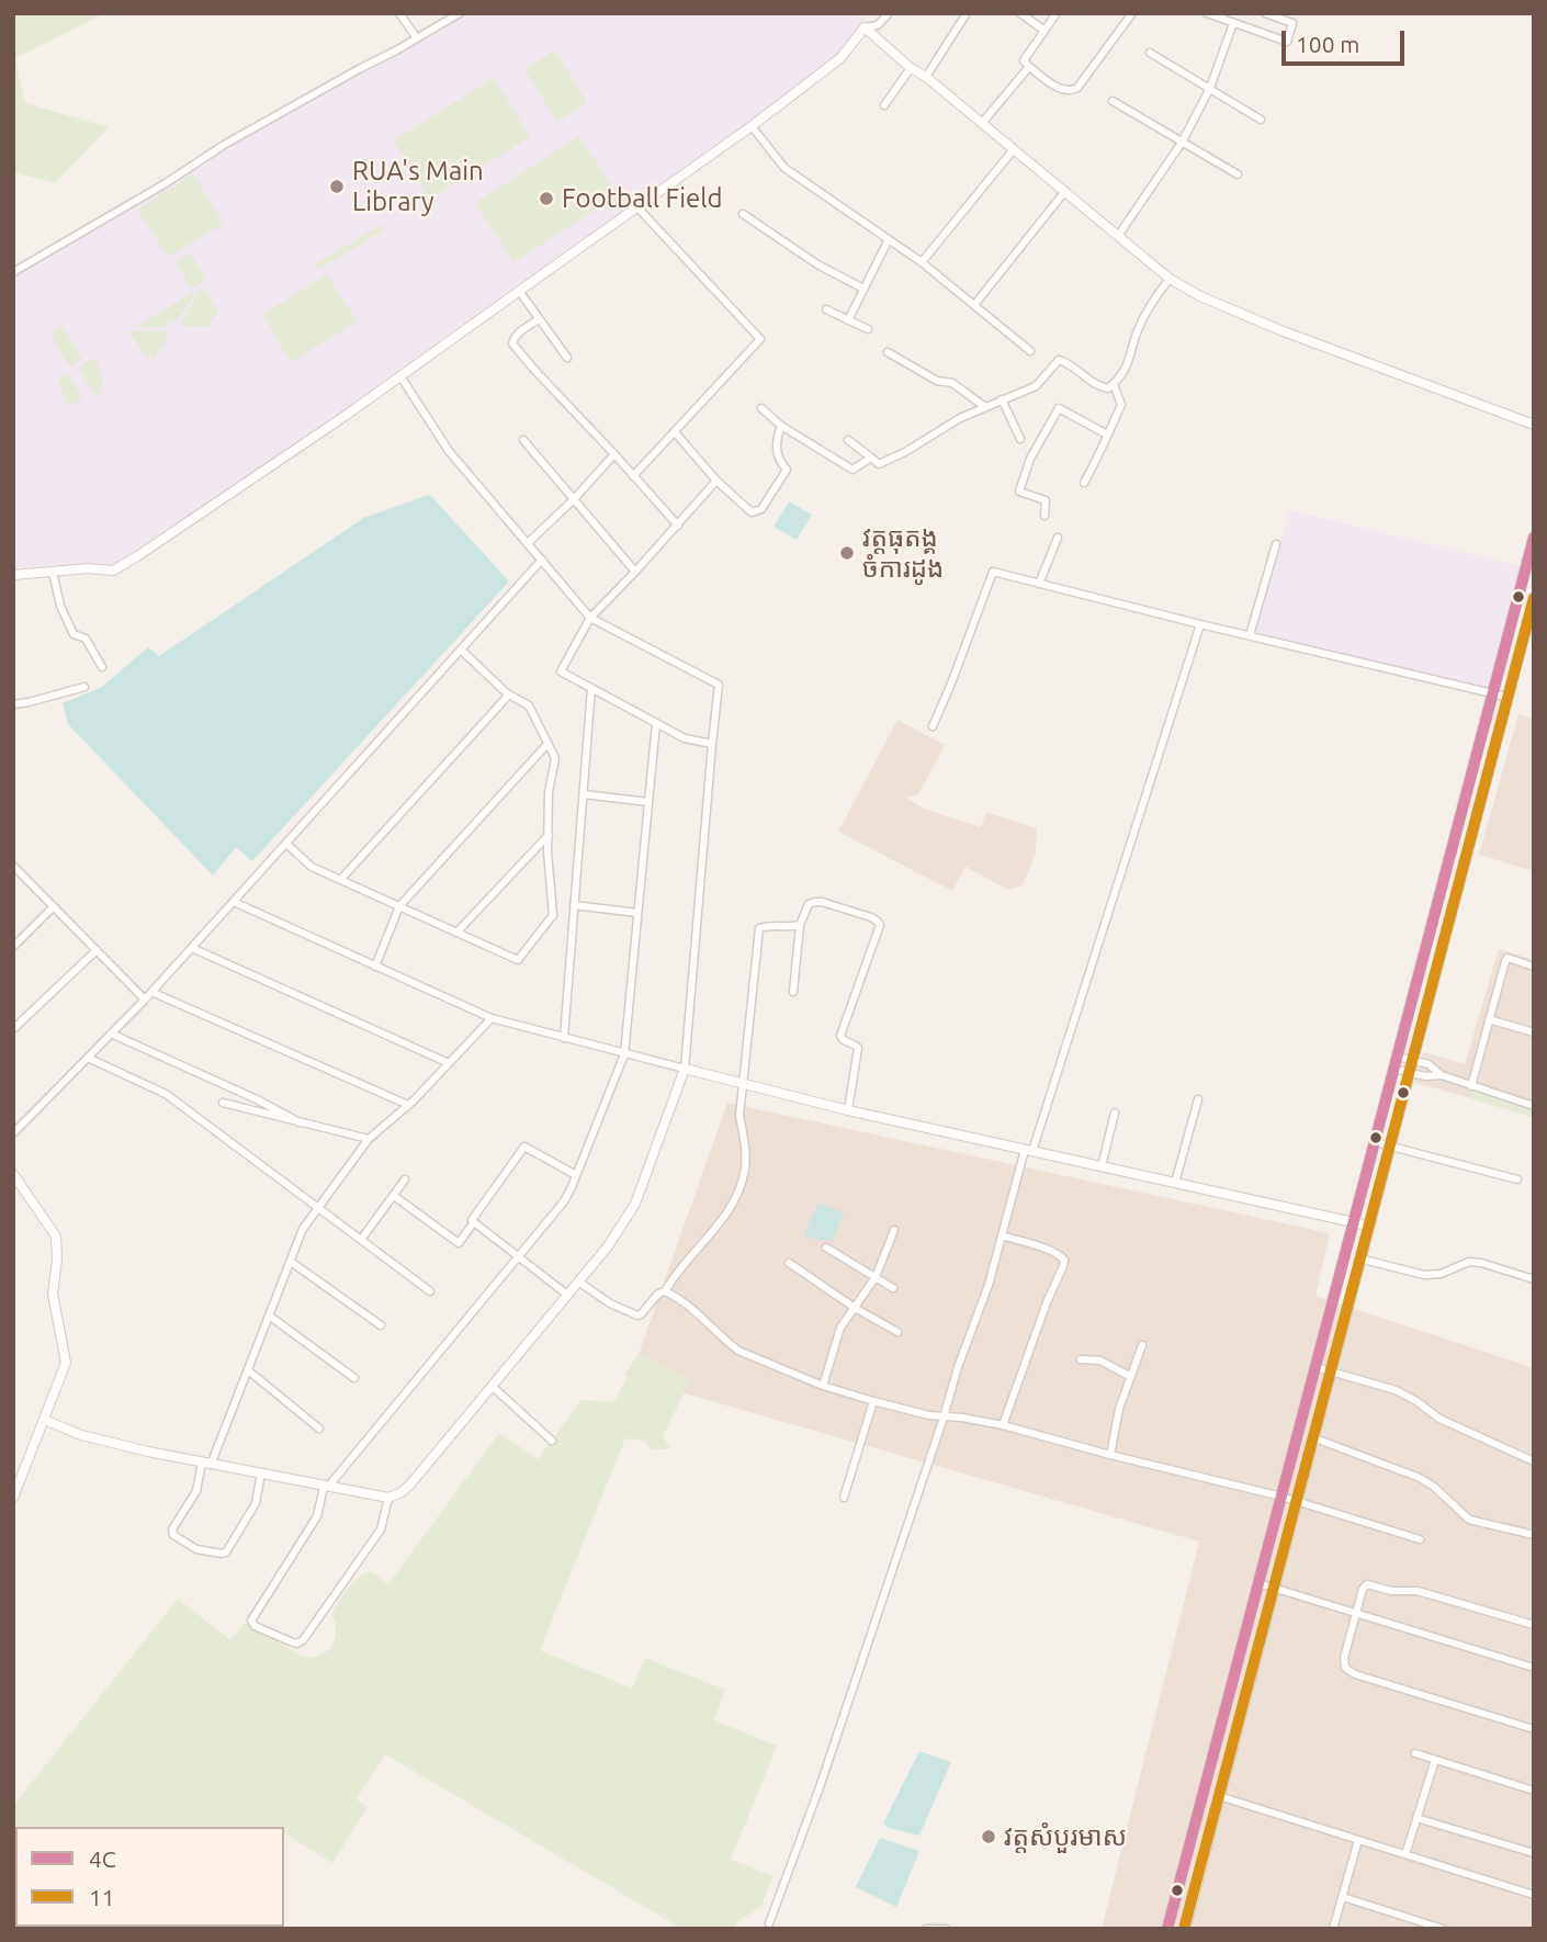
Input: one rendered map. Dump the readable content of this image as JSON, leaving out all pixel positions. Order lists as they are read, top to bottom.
{
  "places": [
    "RUA's Main Library",
    "Football Field",
    "វត្តធុតង្គ ចំការដូង",
    "វត្តសំបួរមាស"
  ],
  "lines": ["transit line 4C", "transit line 11"],
  "legend": ["4C", "11"],
  "scale_bar": "100 m"
}
